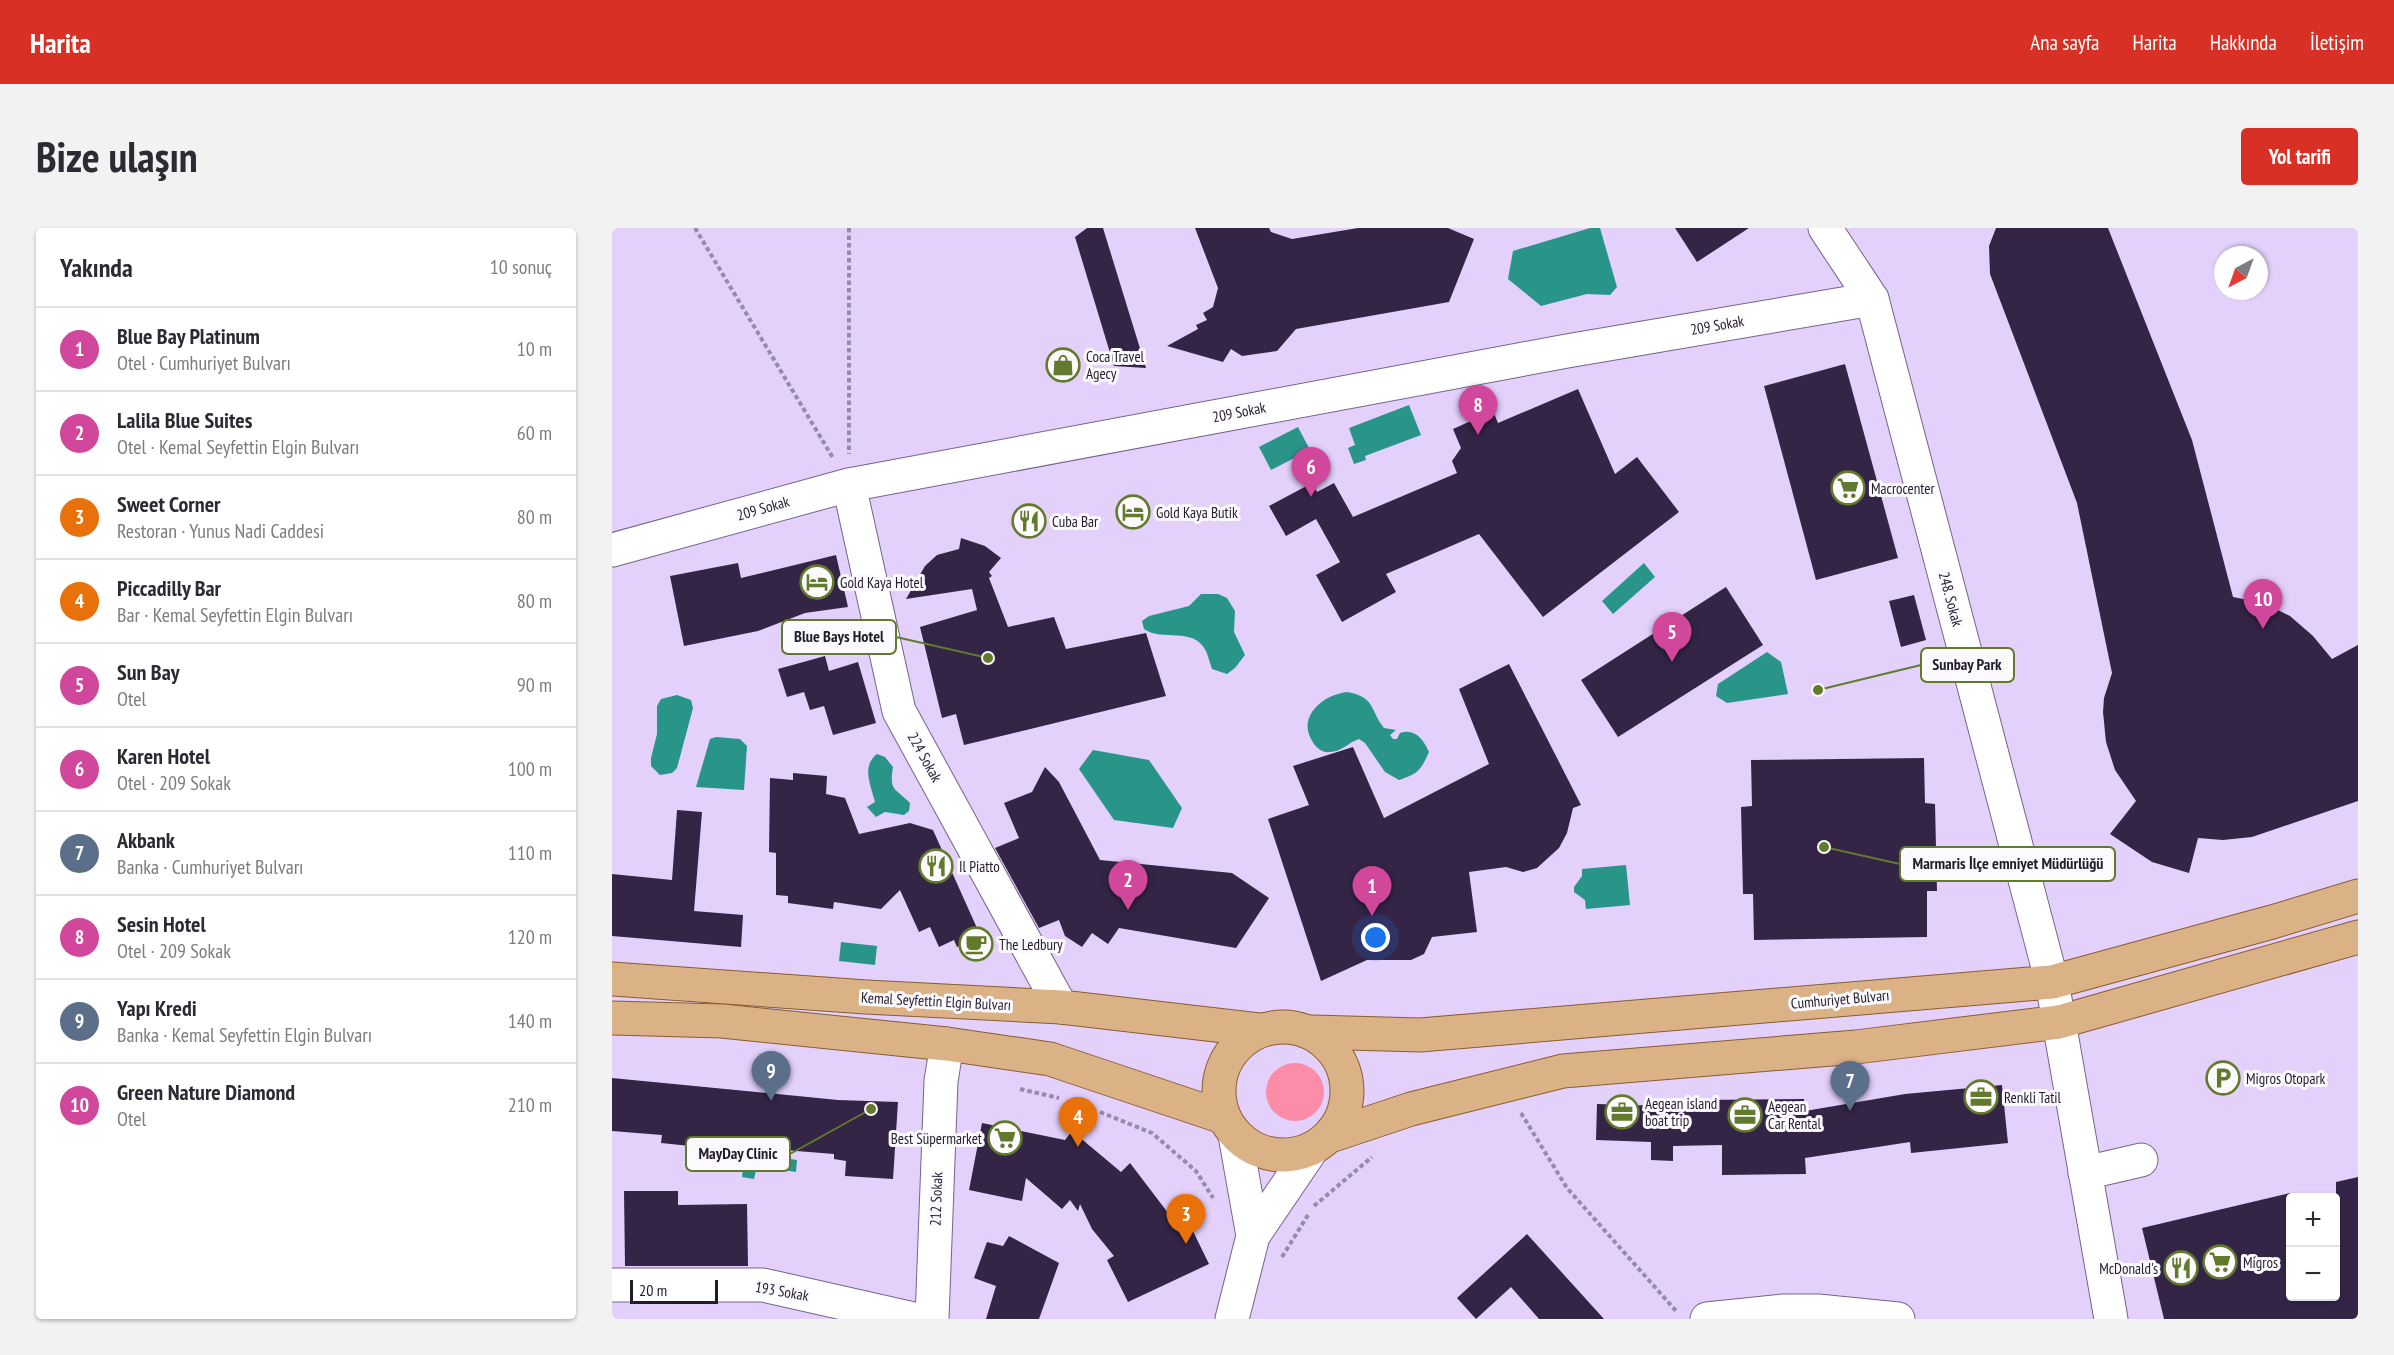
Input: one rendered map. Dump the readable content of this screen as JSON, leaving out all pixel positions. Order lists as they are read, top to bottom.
{
  "streets": {
    "main road": ["Cumhuriyet Bulvarı", "Kemal Seyfettin Elgin Bulvarı"],
    "street": [
      "209 Sokak",
      "248. Sokak",
      "224 Sokak",
      "212 Sokak",
      "193 Sokak"
    ]
  },
  "crossings": [
    ["209 Sokak", "248. Sokak"],
    ["209 Sokak", "224 Sokak"],
    ["248. Sokak", "Cumhuriyet Bulvarı"],
    ["224 Sokak", "Kemal Seyfettin Elgin Bulvarı"],
    ["Cumhuriyet Bulvarı", "Kemal Seyfettin Elgin Bulvarı"]
  ],
  "places": {
    "shop": ["Coca Travel Agecy"],
    "supermarket": ["Macrocenter", "Best Süpermarket", "Migros"],
    "hotel": ["Gold Kaya Butik", "Gold Kaya Hotel"],
    "restaurant": ["Cuba Bar", "Il Piatto", "McDonald's"],
    "other": [
      "Blue Bays Hotel",
      "Sunbay Park",
      "Marmaris İlçe emniyet Müdürlüğü",
      "MayDay Clinic"
    ],
    "cafe": ["The Ledbury"],
    "parking": ["Migros Otopark"],
    "office": ["Renkli Tatil", "Aegean island boat trip", "Aegean Car Rental"]
  },
  "scale_bar": "20 m",
  "north": "bottom left",
  "page": {
    "header": "Harita",
    "nav": [
      "Ana sayfa",
      "Harita",
      "Hakkında",
      "İletişim"
    ],
    "buttons": "Yol tarifi",
    "title": "Bize ulaşın",
    "heading": ["Yakında", "10 sonuç"],
    "list": [
      {
        "mark": "1",
        "name": "Blue Bay Platinum",
        "note": "Otel · Cumhuriyet Bulvarı",
        "value": "10 m"
      },
      {
        "mark": "2",
        "name": "Lalila Blue Suites",
        "note": "Otel · Kemal Seyfettin Elgin Bulvarı",
        "value": "60 m"
      },
      {
        "mark": "3",
        "name": "Sweet Corner",
        "note": "Restoran · Yunus Nadi Caddesi",
        "value": "80 m"
      },
      {
        "mark": "4",
        "name": "Piccadilly Bar",
        "note": "Bar · Kemal Seyfettin Elgin Bulvarı",
        "value": "80 m"
      },
      {
        "mark": "5",
        "name": "Sun Bay",
        "note": "Otel",
        "value": "90 m"
      },
      {
        "mark": "6",
        "name": "Karen Hotel",
        "note": "Otel · 209 Sokak",
        "value": "100 m"
      },
      {
        "mark": "7",
        "name": "Akbank",
        "note": "Banka · Cumhuriyet Bulvarı",
        "value": "110 m"
      },
      {
        "mark": "8",
        "name": "Sesin Hotel",
        "note": "Otel · 209 Sokak",
        "value": "120 m"
      },
      {
        "mark": "9",
        "name": "Yapı Kredi",
        "note": "Banka · Kemal Seyfettin Elgin Bulvarı",
        "value": "140 m"
      },
      {
        "mark": "10",
        "name": "Green Nature Diamond",
        "note": "Otel",
        "value": "210 m"
      }
    ],
    "pins": [
      "8",
      "6",
      "10",
      "5",
      "2",
      "1",
      "9",
      "7",
      "4",
      "3"
    ],
    "map_buttons": ["+", "−"],
    "scale": "20 m"
  }
}
